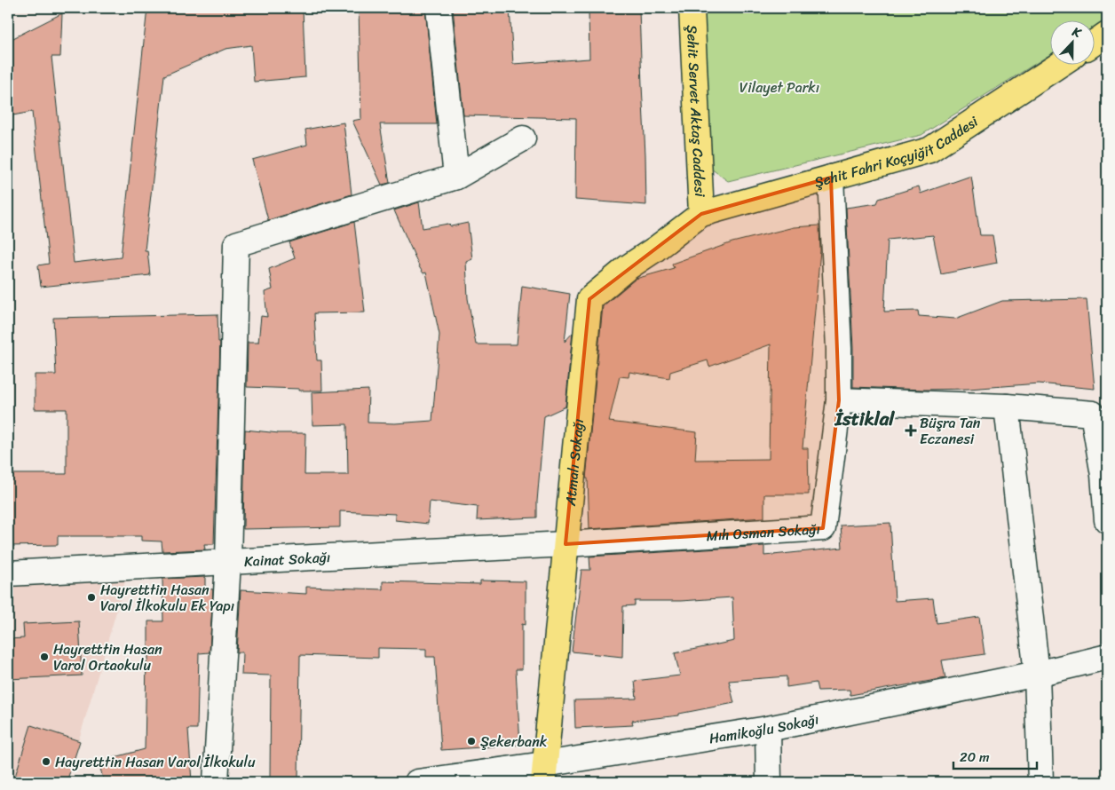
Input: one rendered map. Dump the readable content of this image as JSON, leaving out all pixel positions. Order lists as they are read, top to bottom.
{
  "streets": {
    "main road": ["Şehit Servet Aktaş Caddesi", "Şehit Fahri Koçyiğit Caddesi", "Atmalı Sokağı"],
    "street": ["Mıh Osman Sokağı", "Kainat Sokağı", "Hamikoğlu Sokağı"]
  },
  "crossings": [
    ["Şehit Servet Aktaş Caddesi", "Şehit Fahri Koçyiğit Caddesi"],
    ["Şehit Servet Aktaş Caddesi", "Atmalı Sokağı"],
    ["Şehit Fahri Koçyiğit Caddesi", "Atmalı Sokağı"],
    ["Şehit Fahri Koçyiğit Caddesi", "Mıh Osman Sokağı"],
    ["Atmalı Sokağı", "Mıh Osman Sokağı"],
    ["Atmalı Sokağı", "Kainat Sokağı"],
    ["Atmalı Sokağı", "Hamikoğlu Sokağı"],
    ["Mıh Osman Sokağı", "Kainat Sokağı"]
  ],
  "districts": ["İstiklal"],
  "parks": ["Vilayet Parkı"],
  "places": {
    "health": ["Büşra Tan Eczanesi"],
    "other": [
      "Hayretttin Hasan Varol İlkokulu Ek Yapı",
      "Hayretttin Hasan Varol Ortaokulu",
      "Şekerbank",
      "Hayretttin Hasan Varol İlkokulu"
    ]
  },
  "scale_bar": "20 m",
  "north": "top"
}
